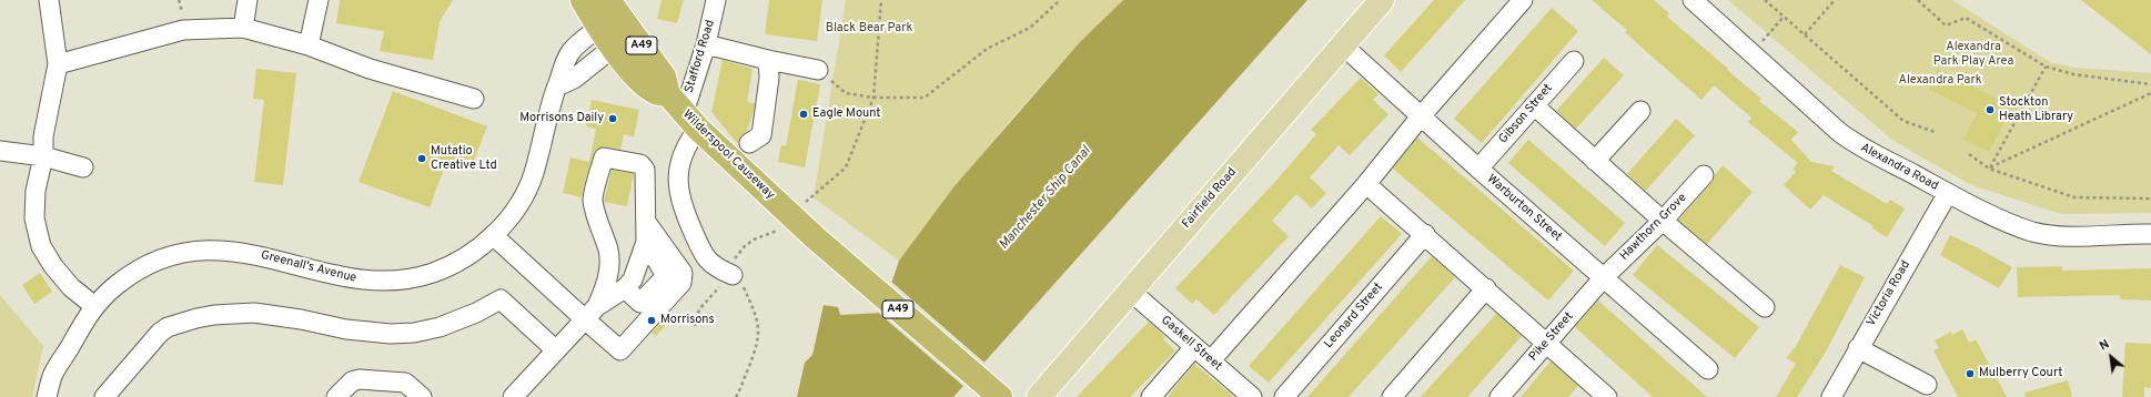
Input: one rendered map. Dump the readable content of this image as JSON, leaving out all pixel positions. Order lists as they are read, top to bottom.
{
  "streets": {
    "highway": ["A49", "Wilderspool Causeway"],
    "main road": ["Fairfield Road"],
    "street": [
      "Stafford Road",
      "Gibson Street",
      "Alexandra Road",
      "Warburton Street",
      "Hawthorn Grove",
      "Greenall's Avenue",
      "Victoria Road",
      "Leonard Street",
      "Pike Street",
      "Gaskell Street"
    ]
  },
  "crossings": [
    ["A49", "Wilderspool Causeway"],
    ["Stafford Road", "Wilderspool Causeway"],
    ["Gibson Street", "Warburton Street"],
    ["Wilderspool Causeway", "Greenall's Avenue"],
    ["Alexandra Road", "Victoria Road"],
    ["Fairfield Road", "Warburton Street"],
    ["Fairfield Road", "Gaskell Street"],
    ["Warburton Street", "Hawthorn Grove"],
    ["Warburton Street", "Pike Street"],
    ["Hawthorn Grove", "Pike Street"]
  ],
  "water": ["Manchester Ship Canal"],
  "parks": ["Black Bear Park", "Alexandra Park Play Area", "Alexandra Park"],
  "places": [
    "Stockton Heath Library",
    "Eagle Mount",
    "Morrisons Daily",
    "Mutatio Creative Ltd",
    "Morrisons",
    "Mulberry Court"
  ],
  "north": "top left"
}
